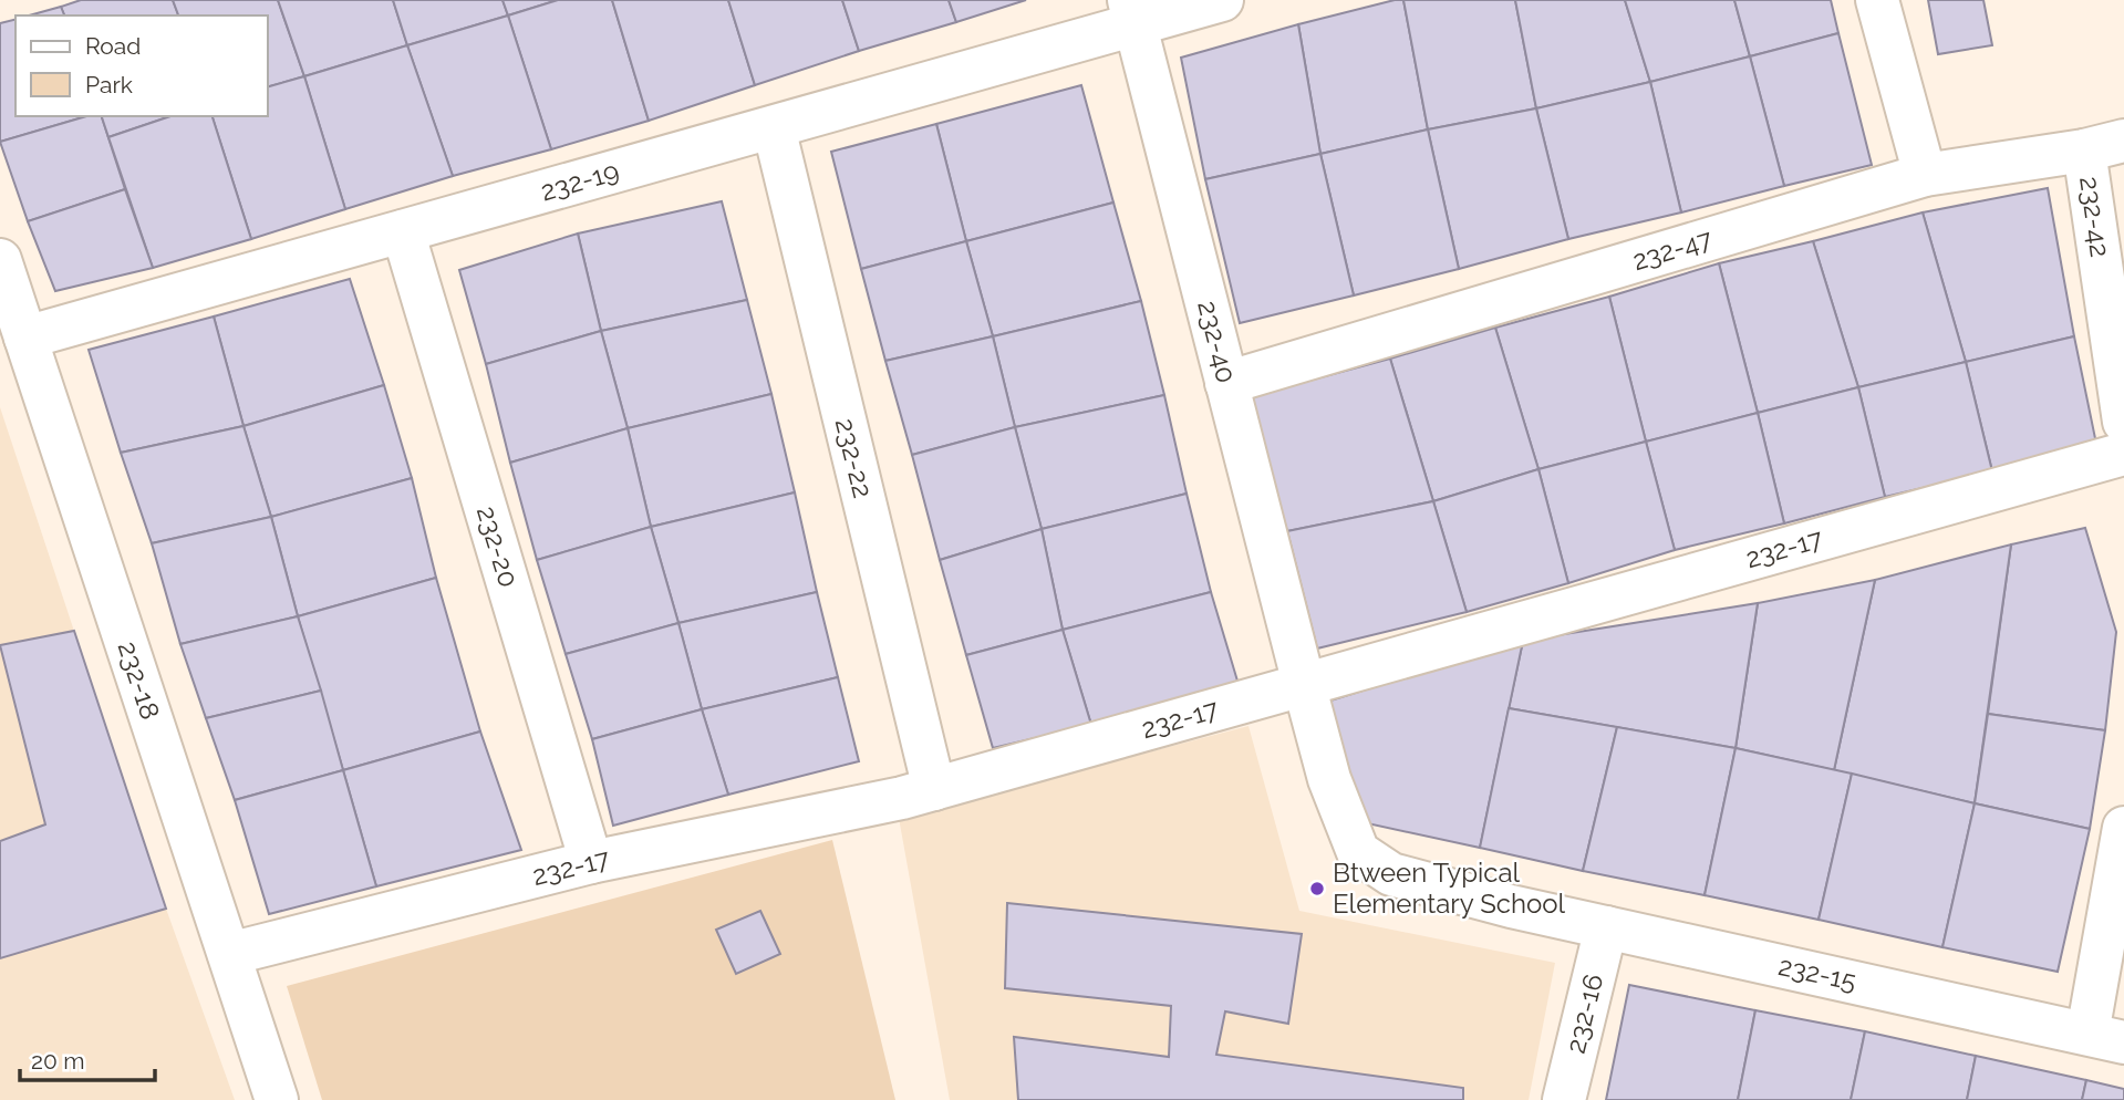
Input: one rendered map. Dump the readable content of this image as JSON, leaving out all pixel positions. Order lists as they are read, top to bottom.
{
  "streets": {
    "street": [
      "232-19",
      "232-42",
      "232-47",
      "232-40",
      "232-22",
      "232-20",
      "232-17",
      "232-18",
      "232-15",
      "232-16"
    ]
  },
  "crossings": [
    ["232-19", "232-40"],
    ["232-19", "232-22"],
    ["232-19", "232-20"],
    ["232-19", "232-18"],
    ["232-42", "232-47"],
    ["232-47", "232-40"],
    ["232-40", "232-17"],
    ["232-40", "232-15"],
    ["232-22", "232-17"],
    ["232-20", "232-17"],
    ["232-17", "232-18"],
    ["232-15", "232-16"]
  ],
  "places": ["Btween Typical Elementary School"],
  "legend": ["Road", "Park"],
  "scale_bar": "20 m"
}
